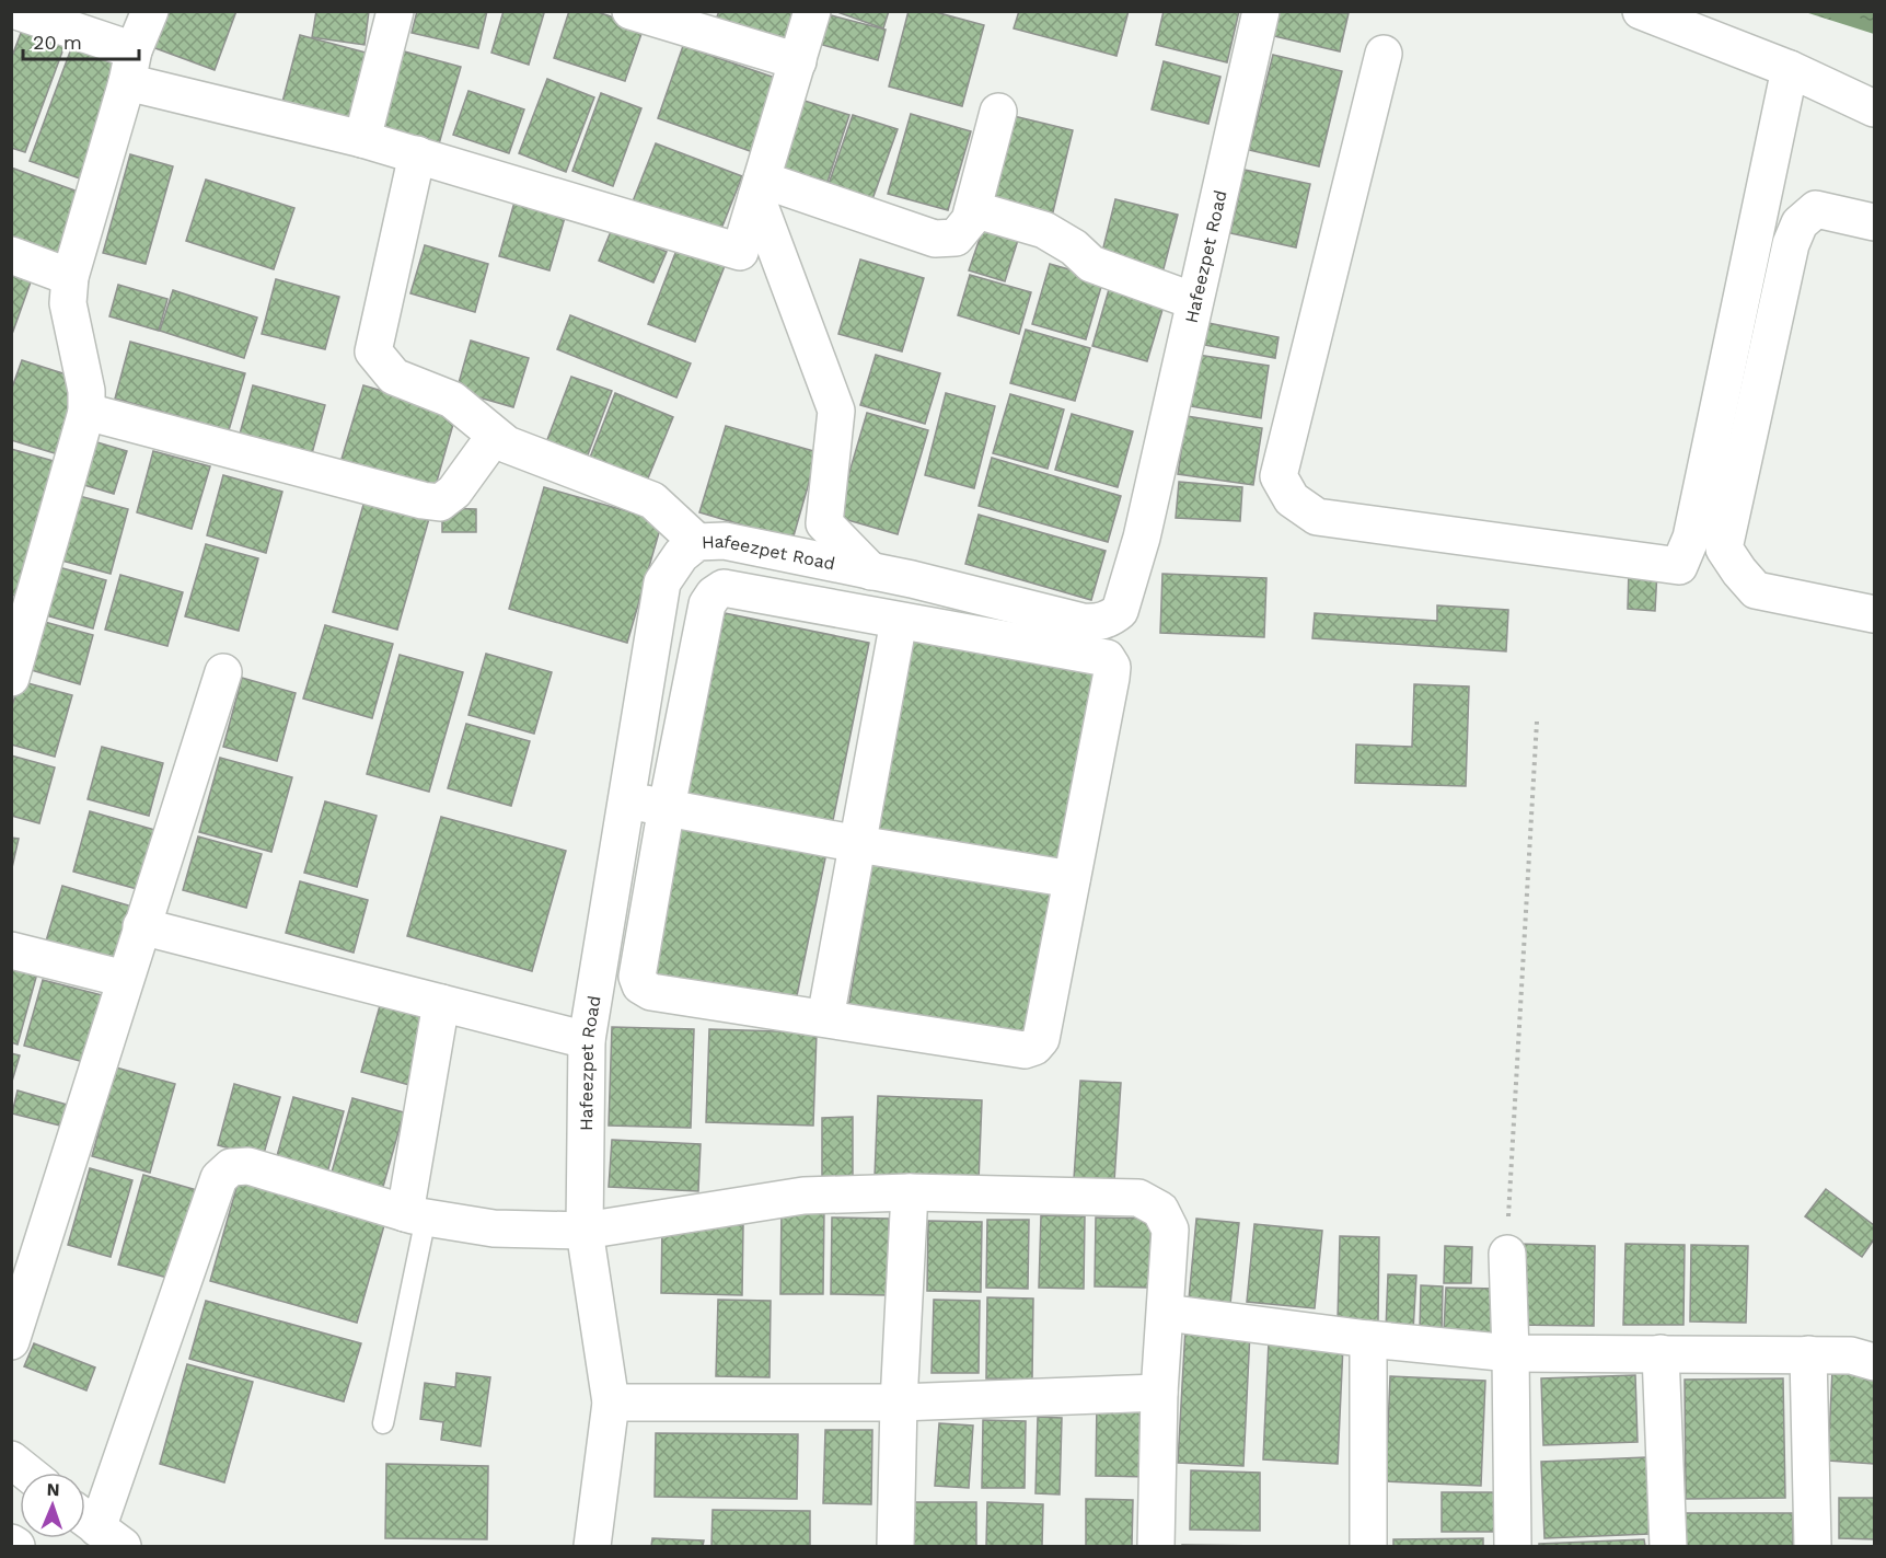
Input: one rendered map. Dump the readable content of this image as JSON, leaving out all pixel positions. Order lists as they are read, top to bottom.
{
  "streets": {
    "street": ["Hafeezpet Road"]
  },
  "scale_bar": "20 m",
  "north": "top"
}
